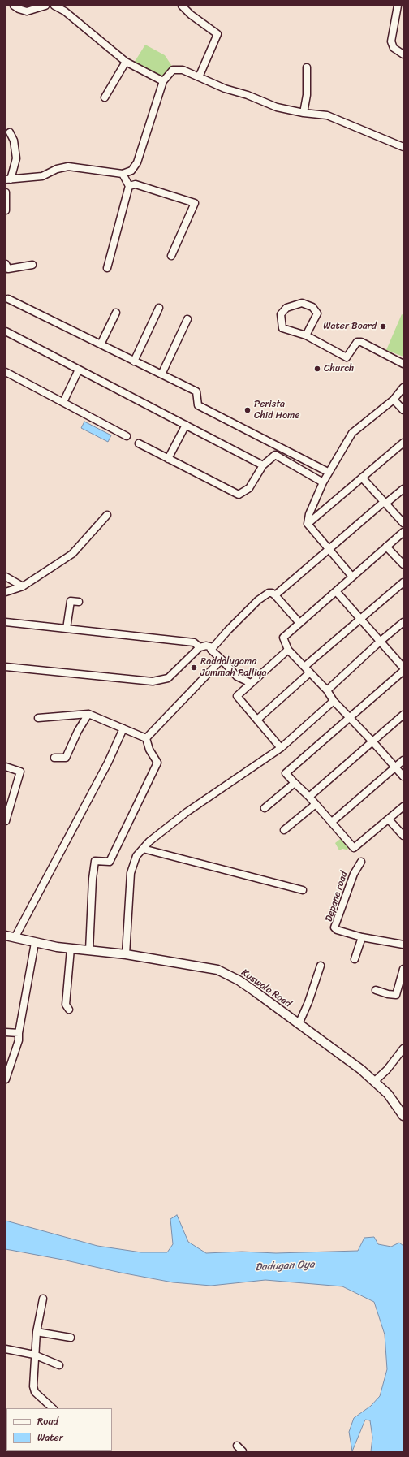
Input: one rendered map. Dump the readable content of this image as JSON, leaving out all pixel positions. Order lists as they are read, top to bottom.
{
  "streets": {
    "street": ["Depane road", "Kuswala Road"]
  },
  "water": ["Dadugan Oya"],
  "places": [
    "Water Board",
    "Church",
    "Perista Chid Home",
    "Raddolugama Jummah Palliya"
  ],
  "legend": ["Road", "Water"]
}
